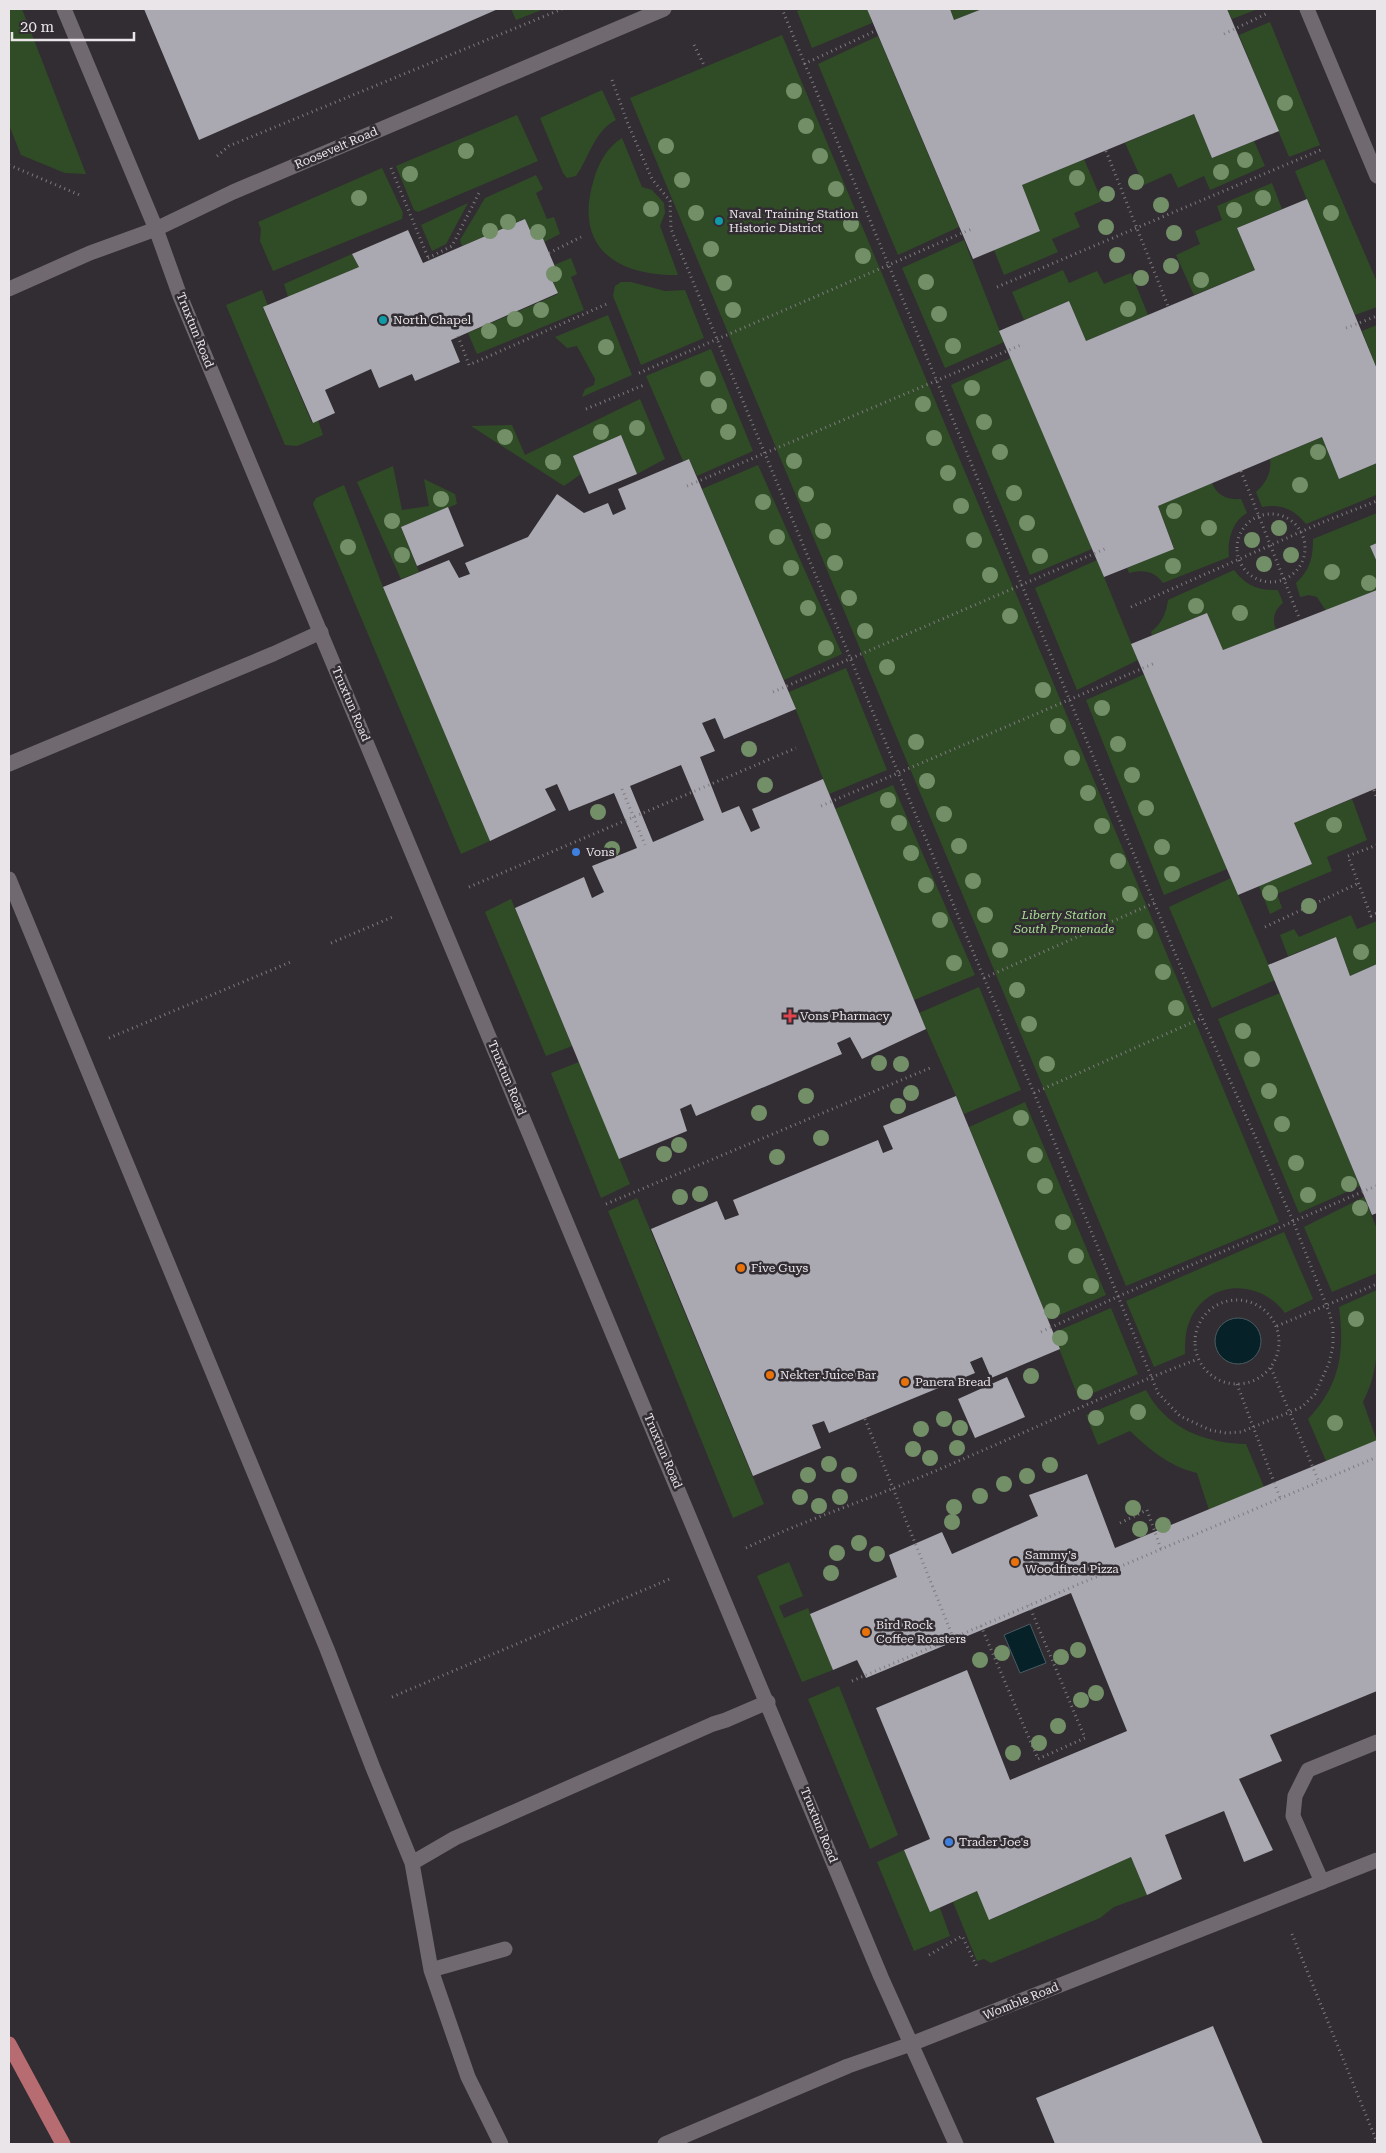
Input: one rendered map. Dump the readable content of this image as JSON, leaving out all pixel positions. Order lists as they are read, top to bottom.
{
  "streets": {
    "street": ["Roosevelt Road", "Truxtun Road", "Womble Road"]
  },
  "crossings": [
    ["Roosevelt Road", "Truxtun Road"],
    ["Truxtun Road", "Womble Road"]
  ],
  "parks": ["Liberty Station South Promenade"],
  "places": {
    "other": [
      "Naval Training Station Historic District",
      "North Chapel",
      "Vons",
      "Five Guys",
      "Nekter Juice Bar",
      "Panera Bread",
      "Sammy's Woodfired Pizza",
      "Bird Rock Coffee Roasters",
      "Trader Joe's"
    ],
    "health": ["Vons Pharmacy"]
  },
  "scale_bar": "20 m"
}
